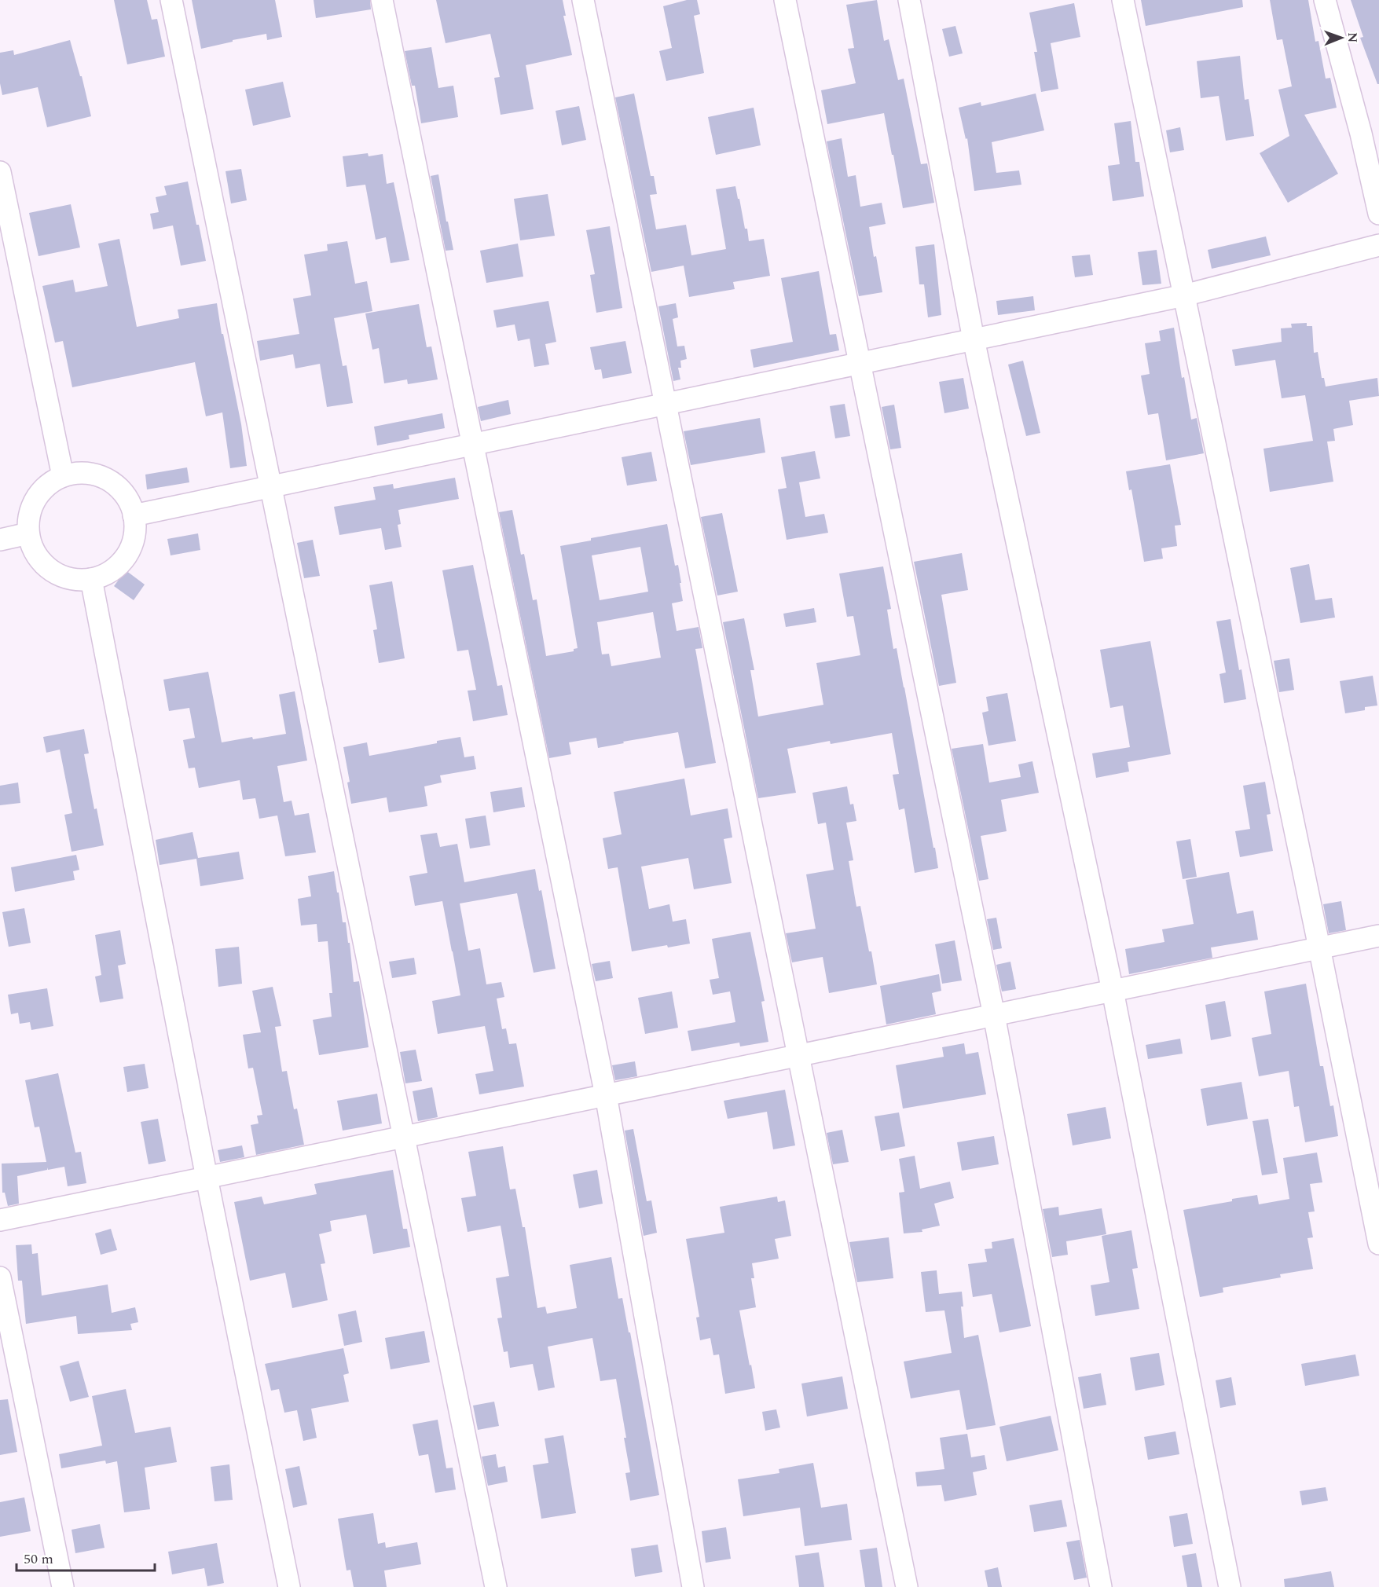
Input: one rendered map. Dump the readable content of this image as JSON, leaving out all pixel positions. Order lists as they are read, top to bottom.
{
  "scale_bar": "50 m",
  "north": "right"
}
